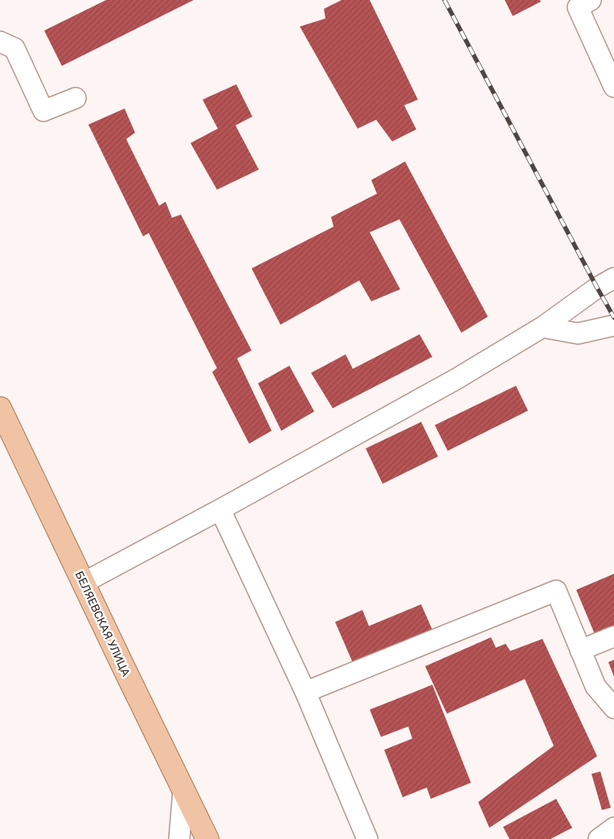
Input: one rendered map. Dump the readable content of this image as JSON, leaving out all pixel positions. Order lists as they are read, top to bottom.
{
  "streets": {
    "main road": ["БЕЛЯЕВСКАЯ УЛИЦА"]
  }
}
